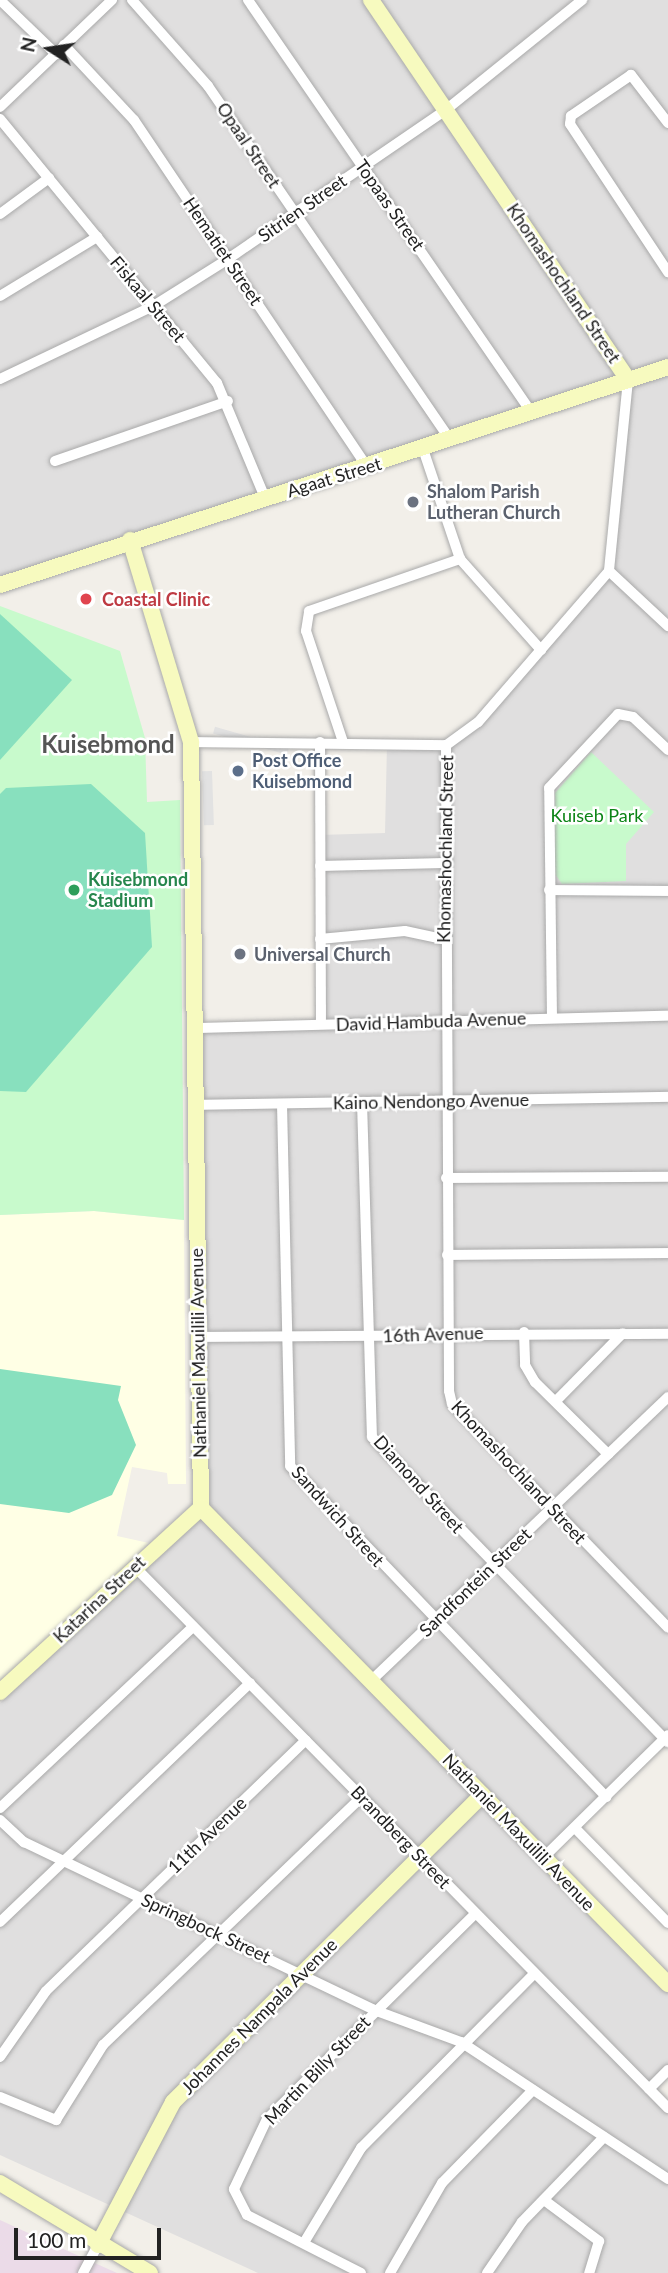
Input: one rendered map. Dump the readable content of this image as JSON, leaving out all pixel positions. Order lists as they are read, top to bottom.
{
  "streets": {
    "street": [
      "Opaal Street",
      "Topaas Street",
      "Sitrien Street",
      "Hematiet Street",
      "Khomashochland Street",
      "Fiskaal Street",
      "Agaat Street",
      "David Hambuda Avenue",
      "Kaino Nendongo Avenue",
      "16th Avenue",
      "Nathaniel Maxuilili Avenue",
      "Diamond Street",
      "Sandwich Street",
      "Sandfontein Street",
      "Katarina Street",
      "11th Avenue",
      "Brandberg Street",
      "Springbock Street",
      "Johannes Nampala Avenue",
      "Martin Billy Street"
    ]
  },
  "crossings": [
    ["Opaal Street", "Sitrien Street"],
    ["Opaal Street", "Agaat Street"],
    ["Topaas Street", "Sitrien Street"],
    ["Topaas Street", "Agaat Street"],
    ["Sitrien Street", "Hematiet Street"],
    ["Sitrien Street", "Khomashochland Street"],
    ["Sitrien Street", "Fiskaal Street"],
    ["Hematiet Street", "Agaat Street"],
    ["Khomashochland Street", "Agaat Street"],
    ["Khomashochland Street", "David Hambuda Avenue"],
    ["Khomashochland Street", "Kaino Nendongo Avenue"],
    ["Khomashochland Street", "16th Avenue"],
    ["Khomashochland Street", "Sandfontein Street"],
    ["Fiskaal Street", "Agaat Street"],
    ["Agaat Street", "Nathaniel Maxuilili Avenue"],
    ["David Hambuda Avenue", "Nathaniel Maxuilili Avenue"],
    ["Kaino Nendongo Avenue", "Nathaniel Maxuilili Avenue"],
    ["Kaino Nendongo Avenue", "Diamond Street"],
    ["Kaino Nendongo Avenue", "Sandwich Street"],
    ["16th Avenue", "Nathaniel Maxuilili Avenue"],
    ["16th Avenue", "Diamond Street"],
    ["16th Avenue", "Sandwich Street"],
    ["Nathaniel Maxuilili Avenue", "Sandfontein Street"],
    ["Nathaniel Maxuilili Avenue", "Katarina Street"],
    ["Nathaniel Maxuilili Avenue", "Johannes Nampala Avenue"],
    ["Diamond Street", "Sandfontein Street"],
    ["Sandwich Street", "Sandfontein Street"],
    ["Katarina Street", "Brandberg Street"],
    ["11th Avenue", "Brandberg Street"],
    ["11th Avenue", "Springbock Street"],
    ["Brandberg Street", "Johannes Nampala Avenue"],
    ["Brandberg Street", "Martin Billy Street"],
    ["Springbock Street", "Johannes Nampala Avenue"],
    ["Springbock Street", "Martin Billy Street"]
  ],
  "districts": ["Kuisebmond"],
  "parks": ["Kuiseb Park"],
  "places": [
    "Shalom Parish Lutheran Church",
    "Coastal Clinic",
    "Post Office Kuisebmond",
    "Kuisebmond Stadium",
    "Universal Church"
  ],
  "scale_bar": "100 m",
  "north": "left"
}
